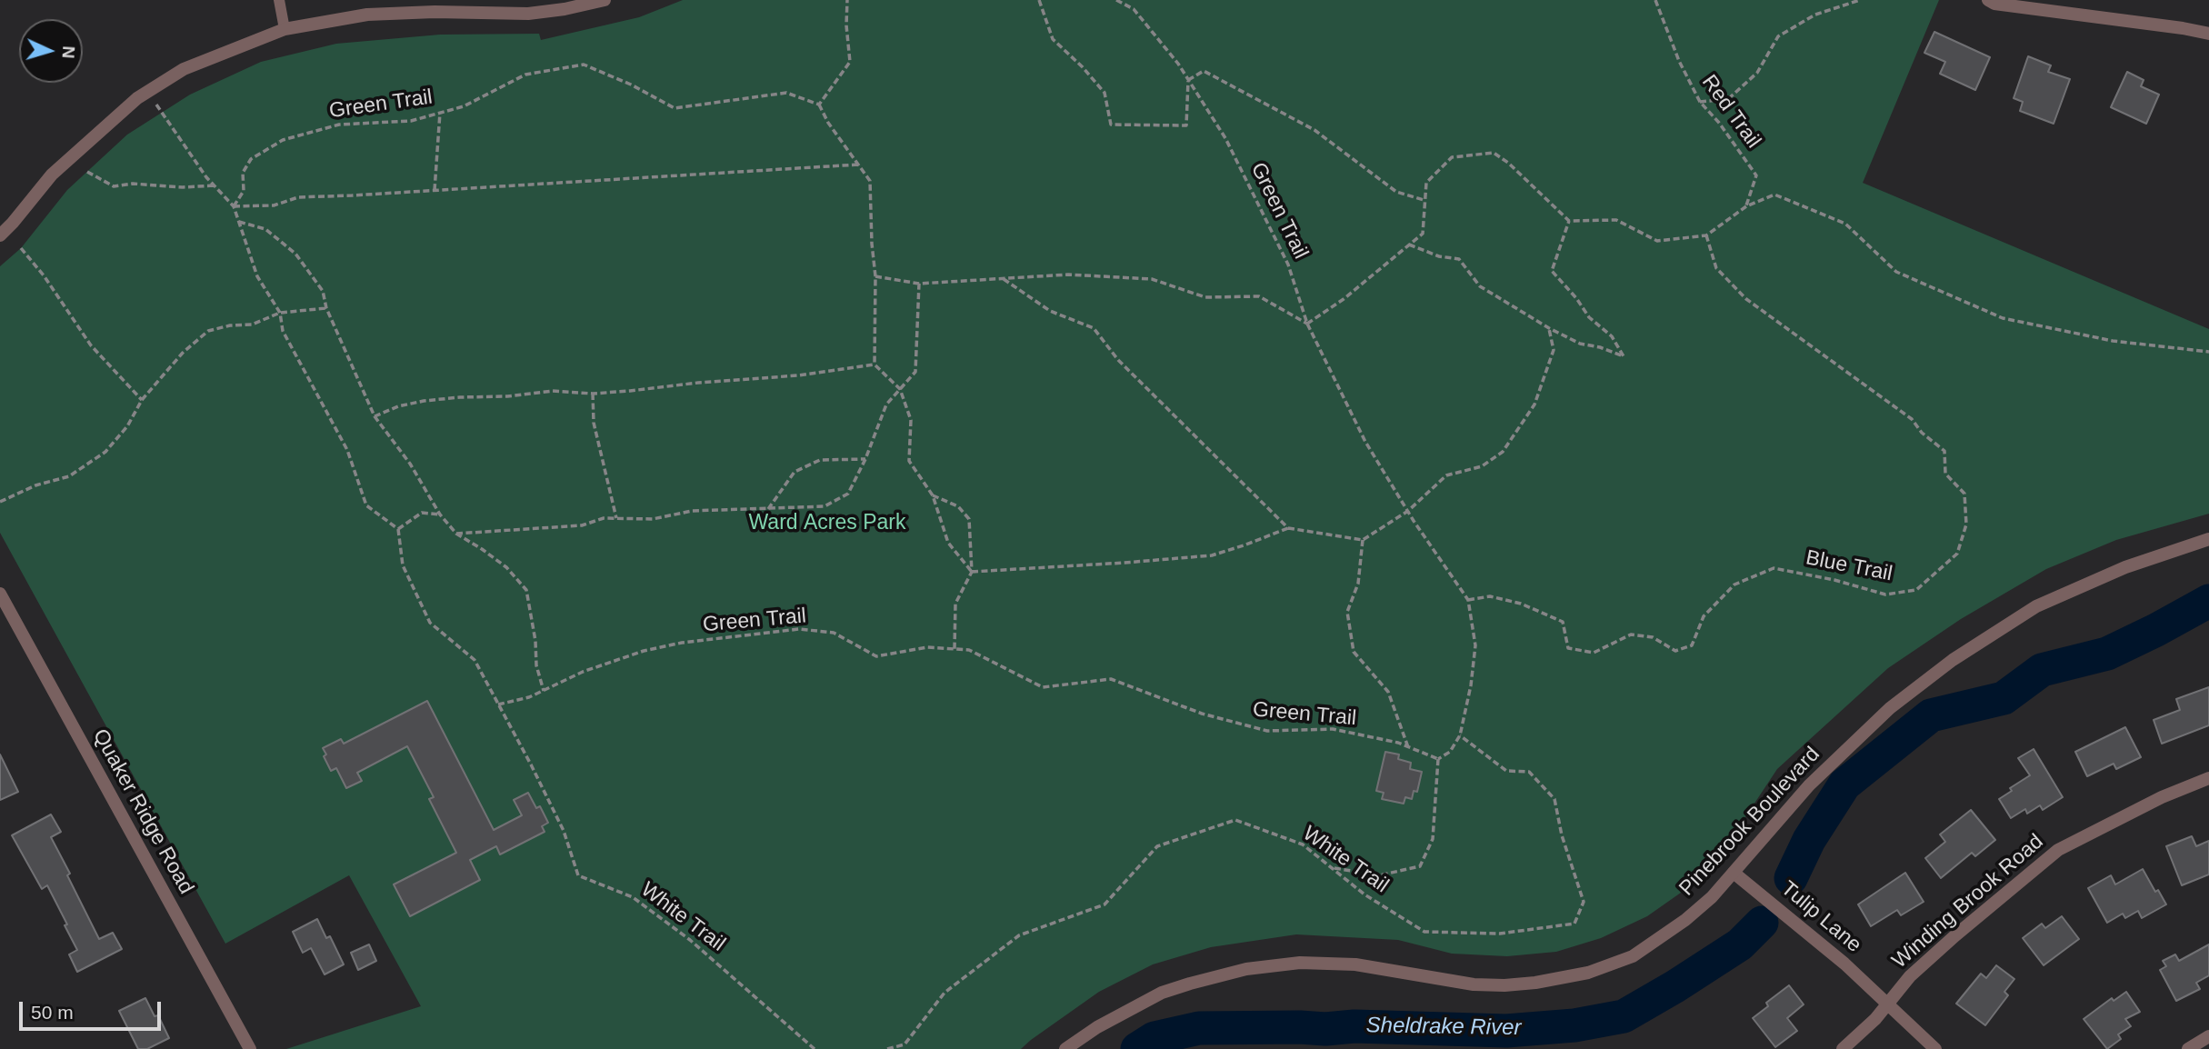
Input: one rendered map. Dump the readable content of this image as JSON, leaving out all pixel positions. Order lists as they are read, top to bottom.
{
  "streets": {
    "street": [
      "Quaker Ridge Road",
      "Pinebrook Boulevard",
      "Winding Brook Road",
      "Tulip Lane"
    ],
    "path": [
      "Green Trail",
      "Red Trail",
      "Blue Trail",
      "White Trail"
    ]
  },
  "crossings": [
    ["Green Trail", "Blue Trail"],
    ["Green Trail", "White Trail"],
    ["Pinebrook Boulevard", "Tulip Lane"],
    ["Winding Brook Road", "Tulip Lane"]
  ],
  "water": ["Sheldrake River"],
  "parks": ["Ward Acres Park"],
  "scale_bar": "50 m",
  "north": "right"
}
